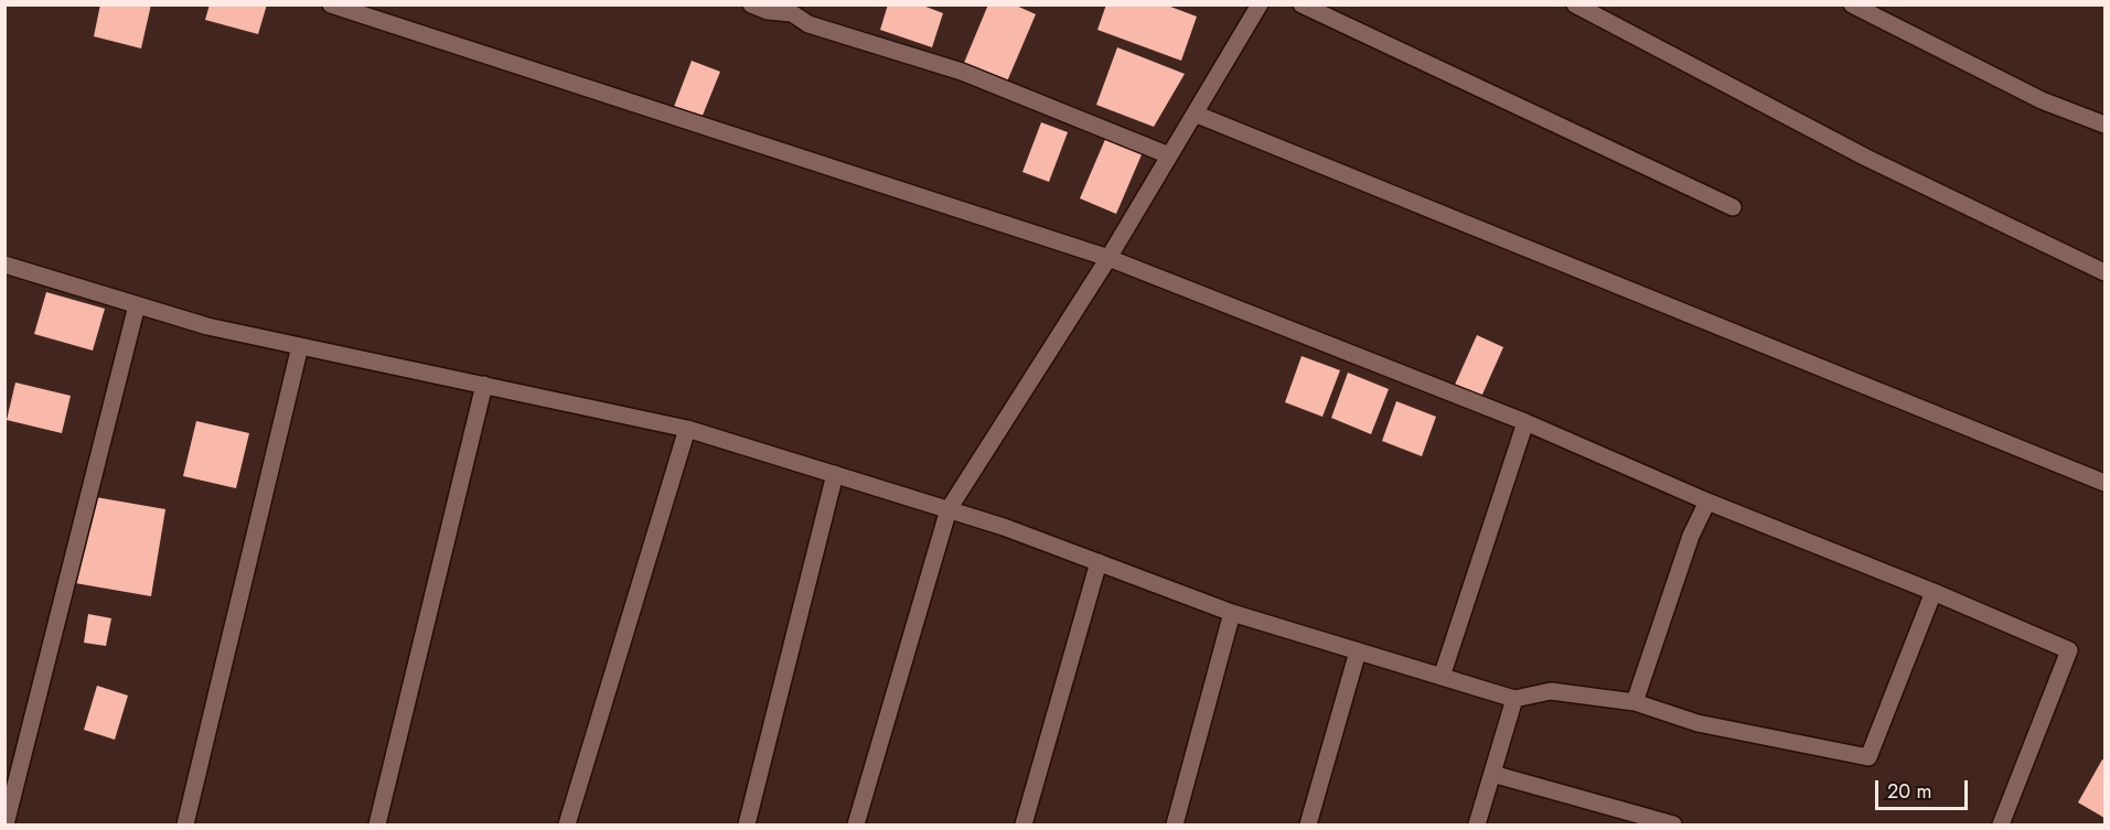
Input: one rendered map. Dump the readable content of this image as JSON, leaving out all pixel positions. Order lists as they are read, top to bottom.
{
  "scale_bar": "20 m"
}
